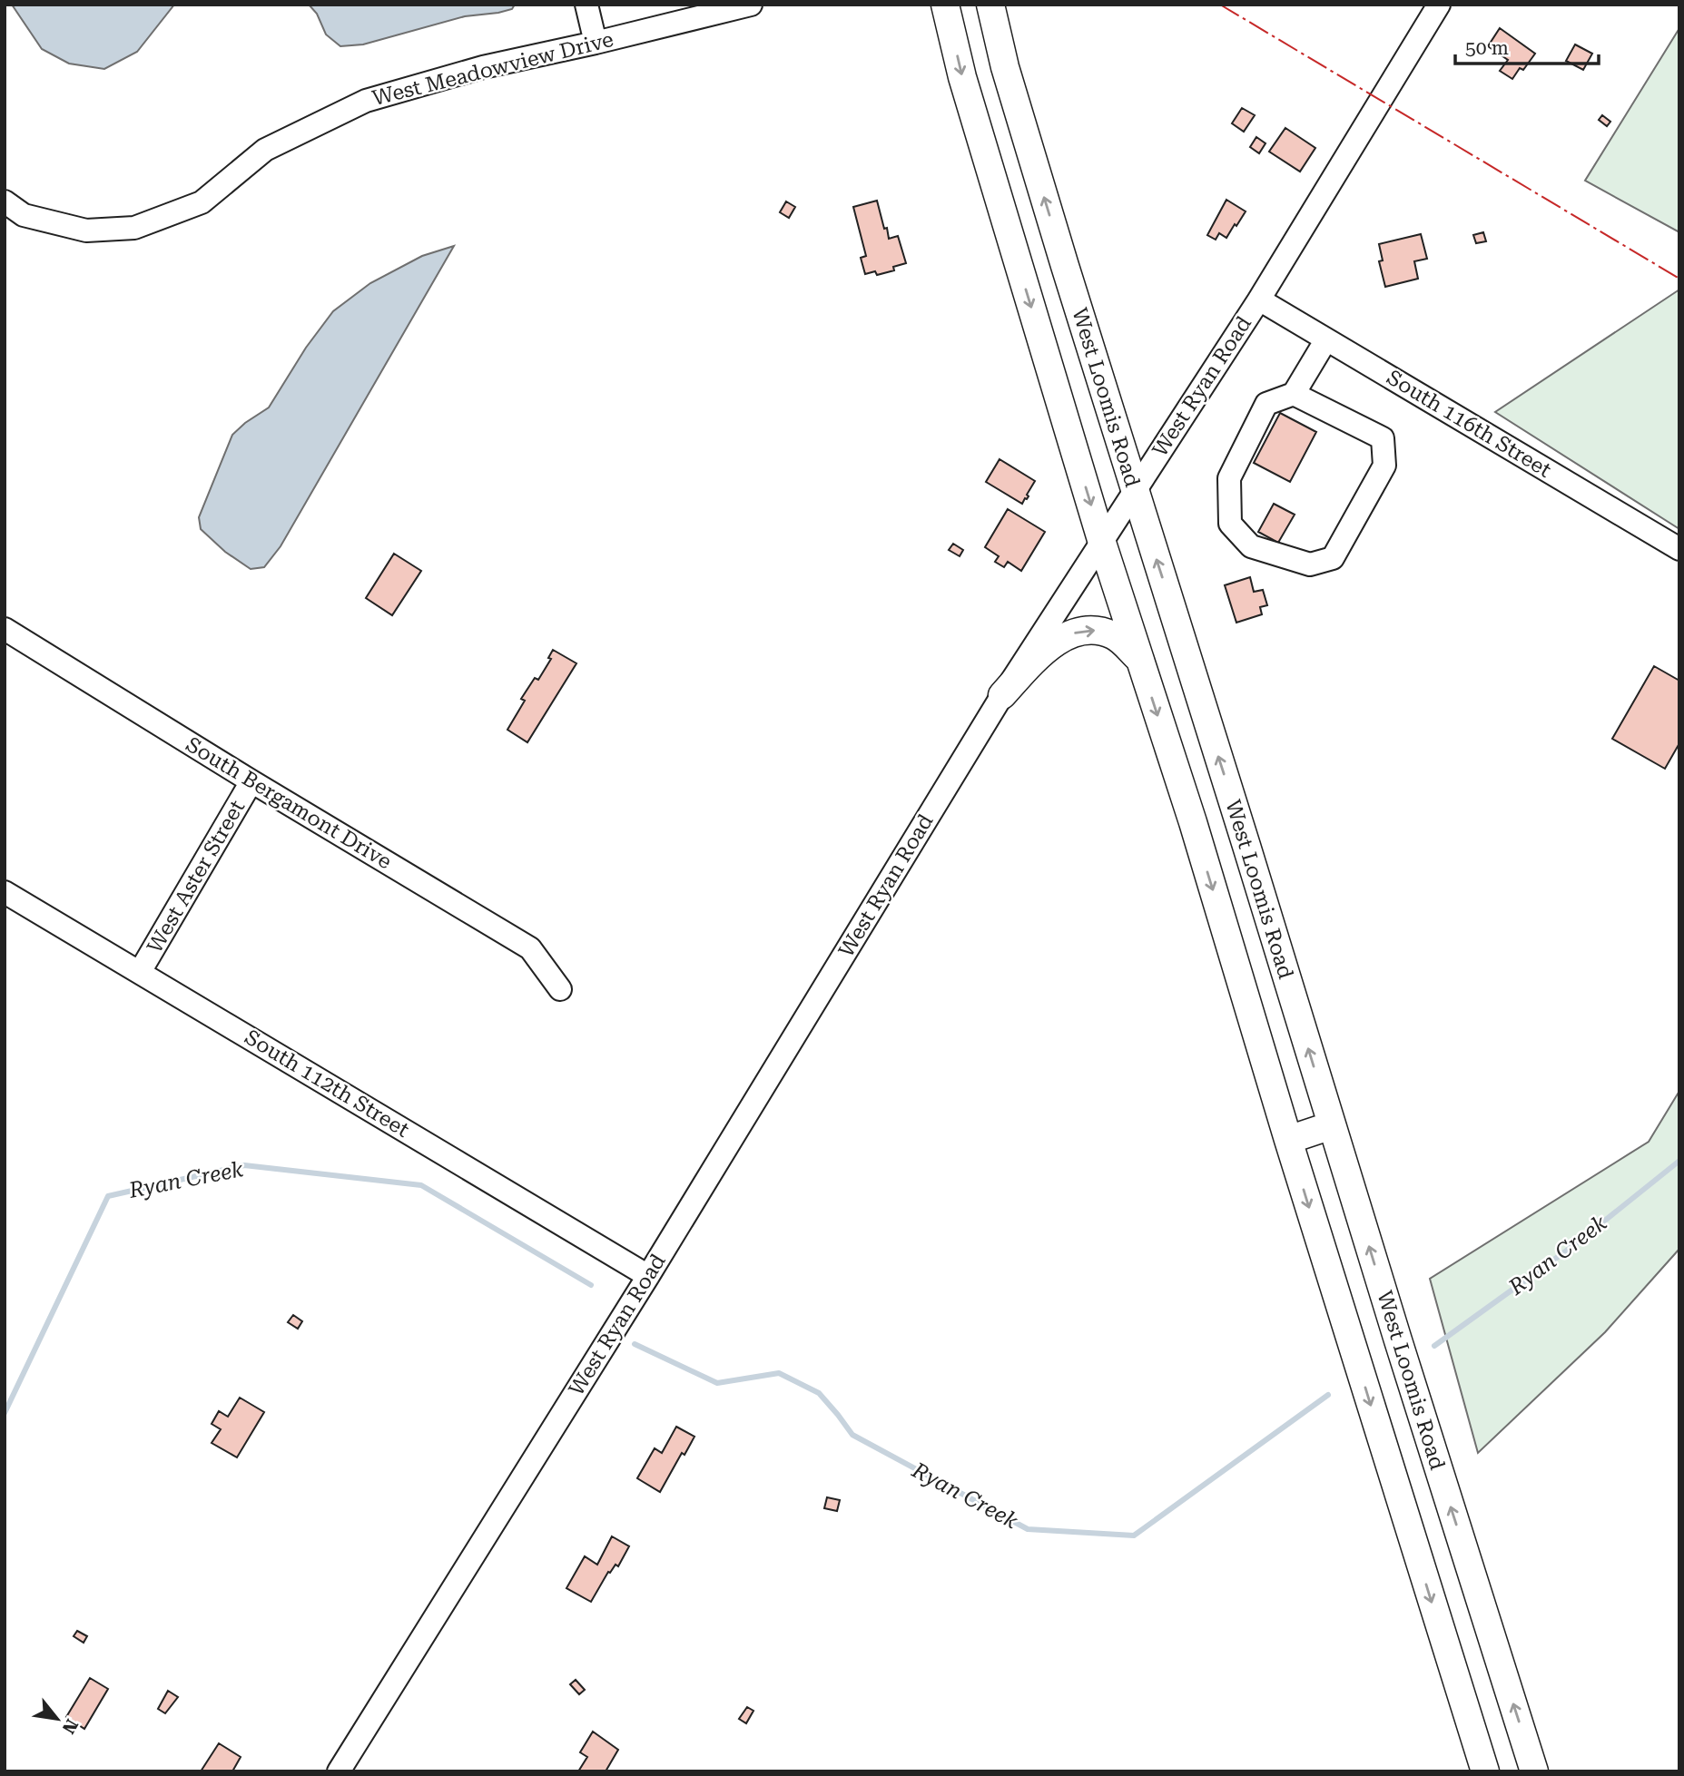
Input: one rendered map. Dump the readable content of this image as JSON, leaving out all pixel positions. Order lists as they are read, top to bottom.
{
  "streets": {
    "main road": ["West Loomis Road"],
    "street": [
      "West Meadowview Drive",
      "West Ryan Road",
      "South 116th Street",
      "South Bergamont Drive",
      "West Aster Street",
      "South 112th Street"
    ]
  },
  "crossings": [
    ["West Ryan Road", "West Loomis Road"],
    ["West Ryan Road", "South 116th Street"],
    ["West Ryan Road", "South 112th Street"],
    ["South Bergamont Drive", "West Aster Street"],
    ["West Aster Street", "South 112th Street"]
  ],
  "water": ["Ryan Creek"],
  "scale_bar": "50 m",
  "north": "bottom right"
}
